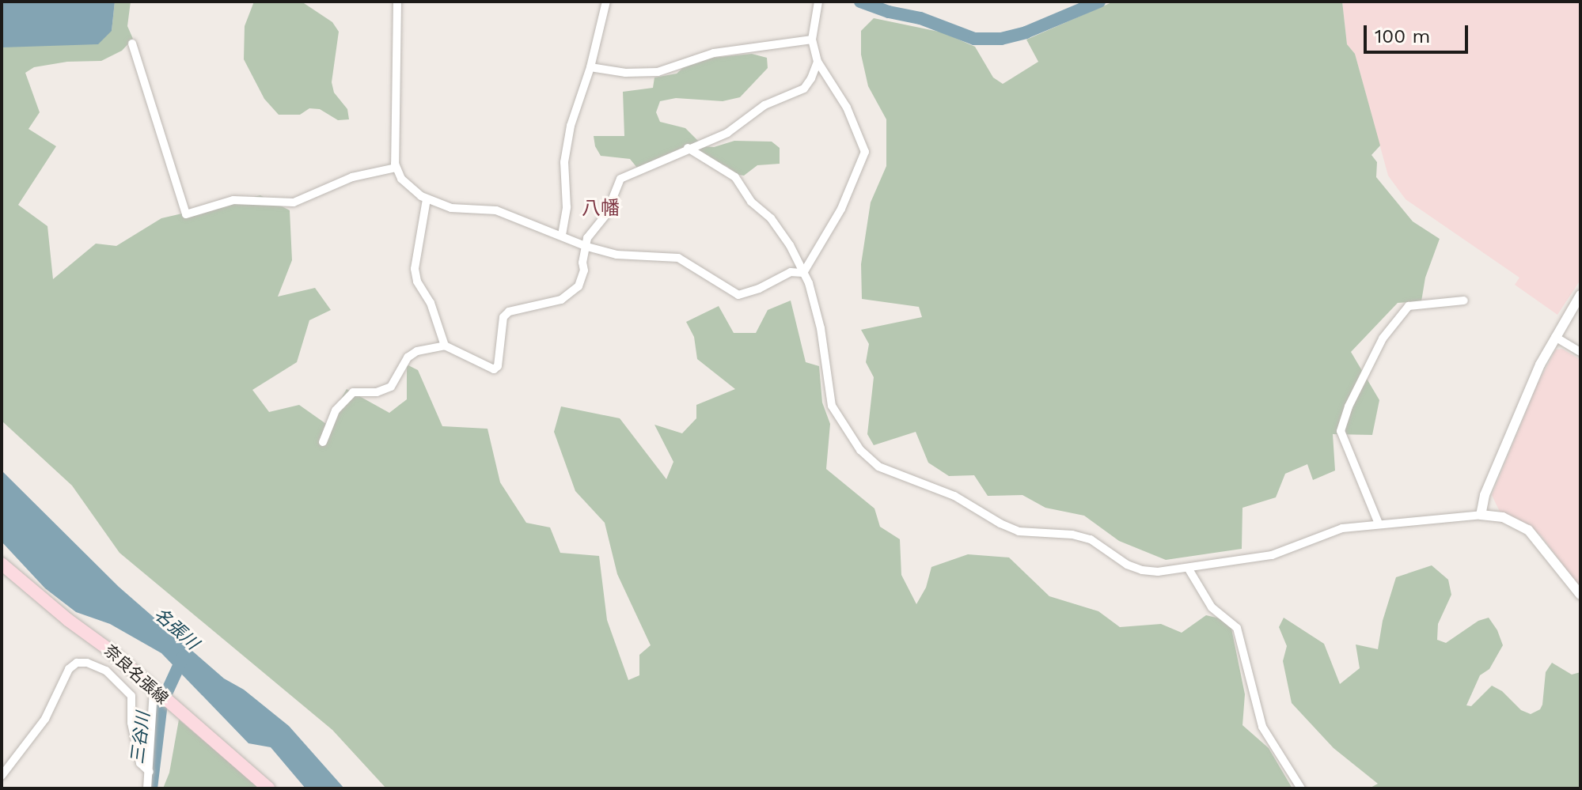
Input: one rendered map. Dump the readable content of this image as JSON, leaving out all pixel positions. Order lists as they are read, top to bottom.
{
  "streets": {
    "main road": ["奈良名張線"]
  },
  "districts": ["八幡"],
  "water": ["名張川", "三谷川"],
  "scale_bar": "100 m"
}
